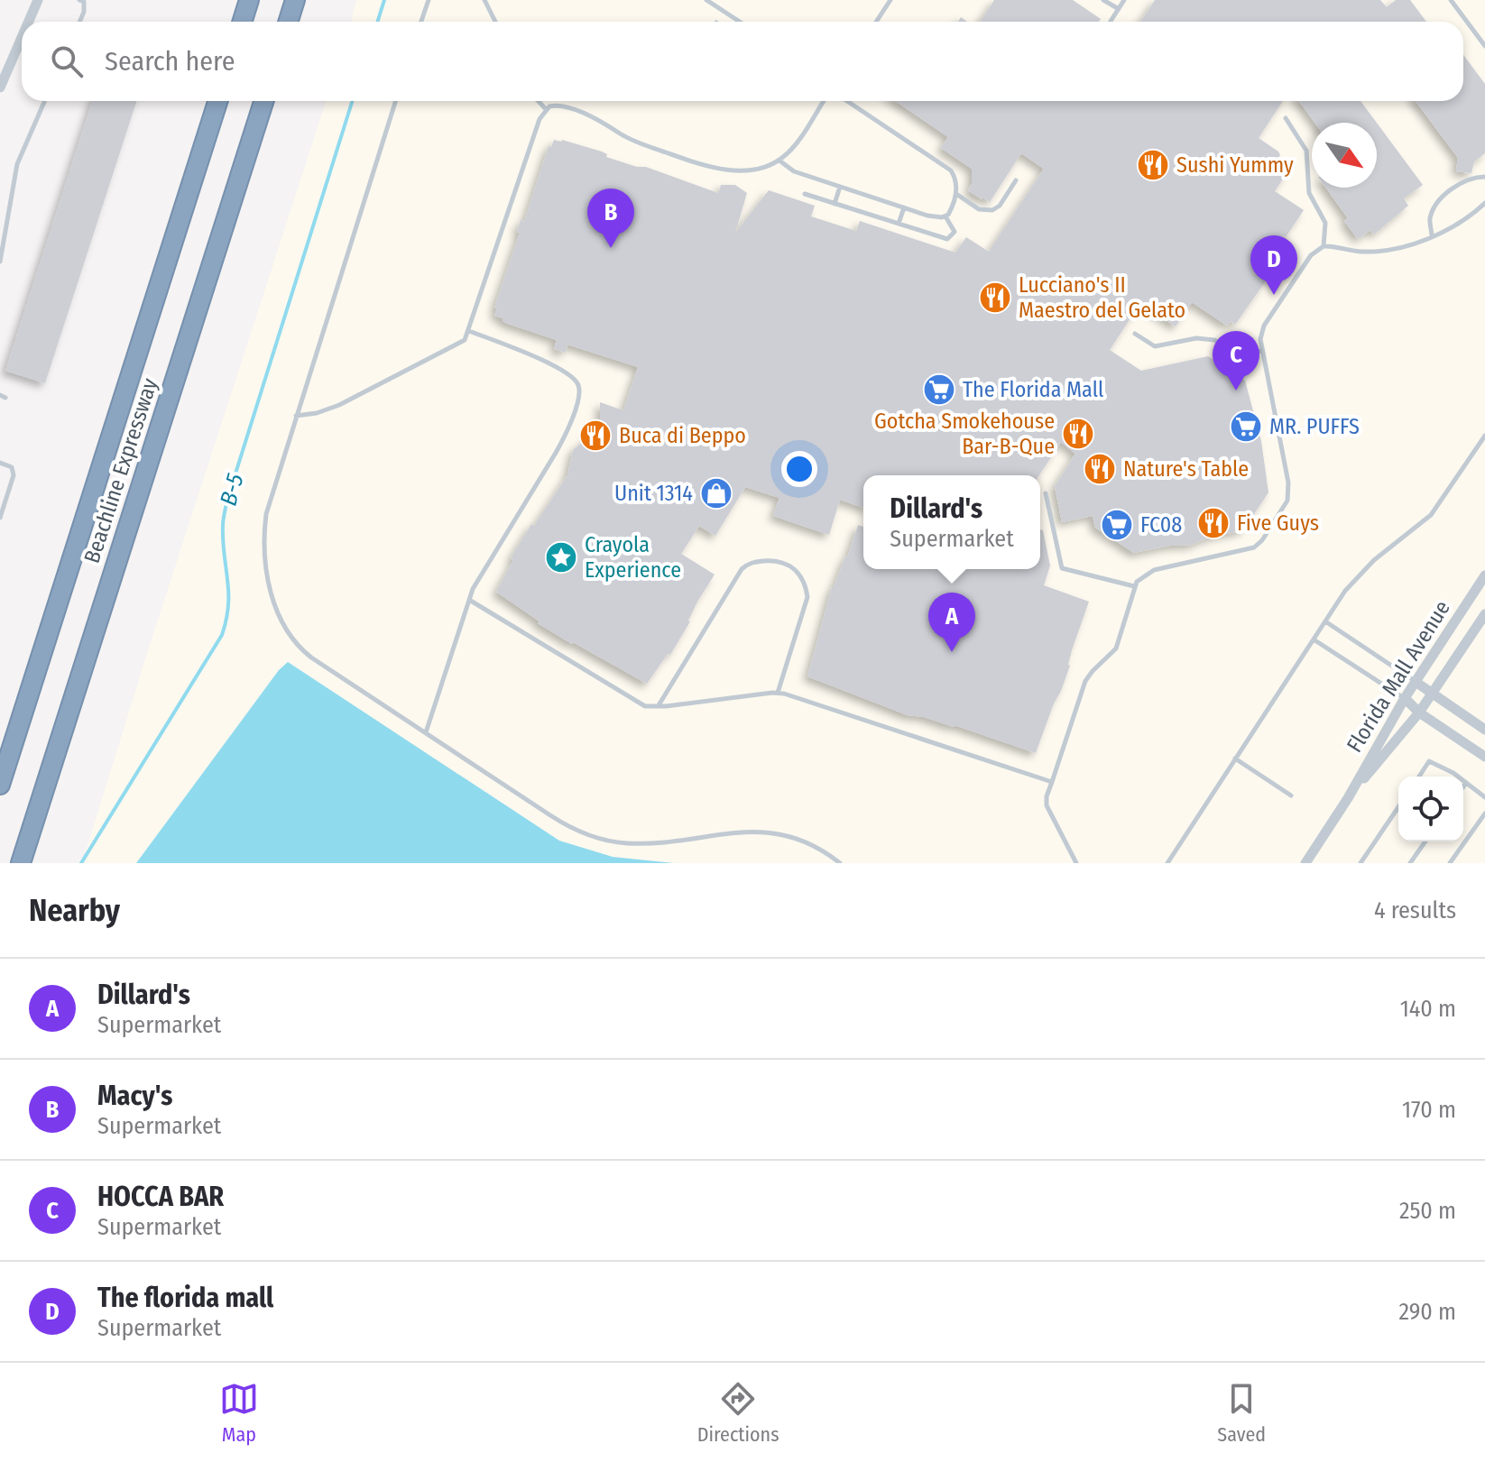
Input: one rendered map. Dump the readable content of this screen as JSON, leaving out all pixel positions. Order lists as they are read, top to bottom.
{
  "streets": {
    "highway": ["Beachline Expressway"],
    "street": ["Florida Mall Avenue"]
  },
  "water": ["B-5"],
  "places": {
    "restaurant": [
      "Sushi Yummy",
      "Lucciano's II Maestro del Gelato",
      "Gotcha Smokehouse Bar-B-Que",
      "Buca di Beppo",
      "Nature's Table",
      "Five Guys"
    ],
    "supermarket": ["The Florida Mall", "MR. PUFFS", "FC08"],
    "shop": ["Unit 1314"],
    "place": ["Crayola Experience"]
  },
  "north": "bottom right",
  "page": {
    "search": "Search here",
    "pins": [
      "B",
      "D",
      "C",
      "A"
    ],
    "popup": ["Dillard's", "Supermarket"],
    "heading": ["Nearby", "4 results"],
    "list": [
      {
        "mark": "A",
        "name": "Dillard's",
        "note": "Supermarket",
        "value": "140 m"
      },
      {
        "mark": "B",
        "name": "Macy's",
        "note": "Supermarket",
        "value": "170 m"
      },
      {
        "mark": "C",
        "name": "HOCCA BAR",
        "note": "Supermarket",
        "value": "250 m"
      },
      {
        "mark": "D",
        "name": "The florida mall",
        "note": "Supermarket",
        "value": "290 m"
      }
    ],
    "nav": ["Map", "Directions", "Saved"]
  }
}
